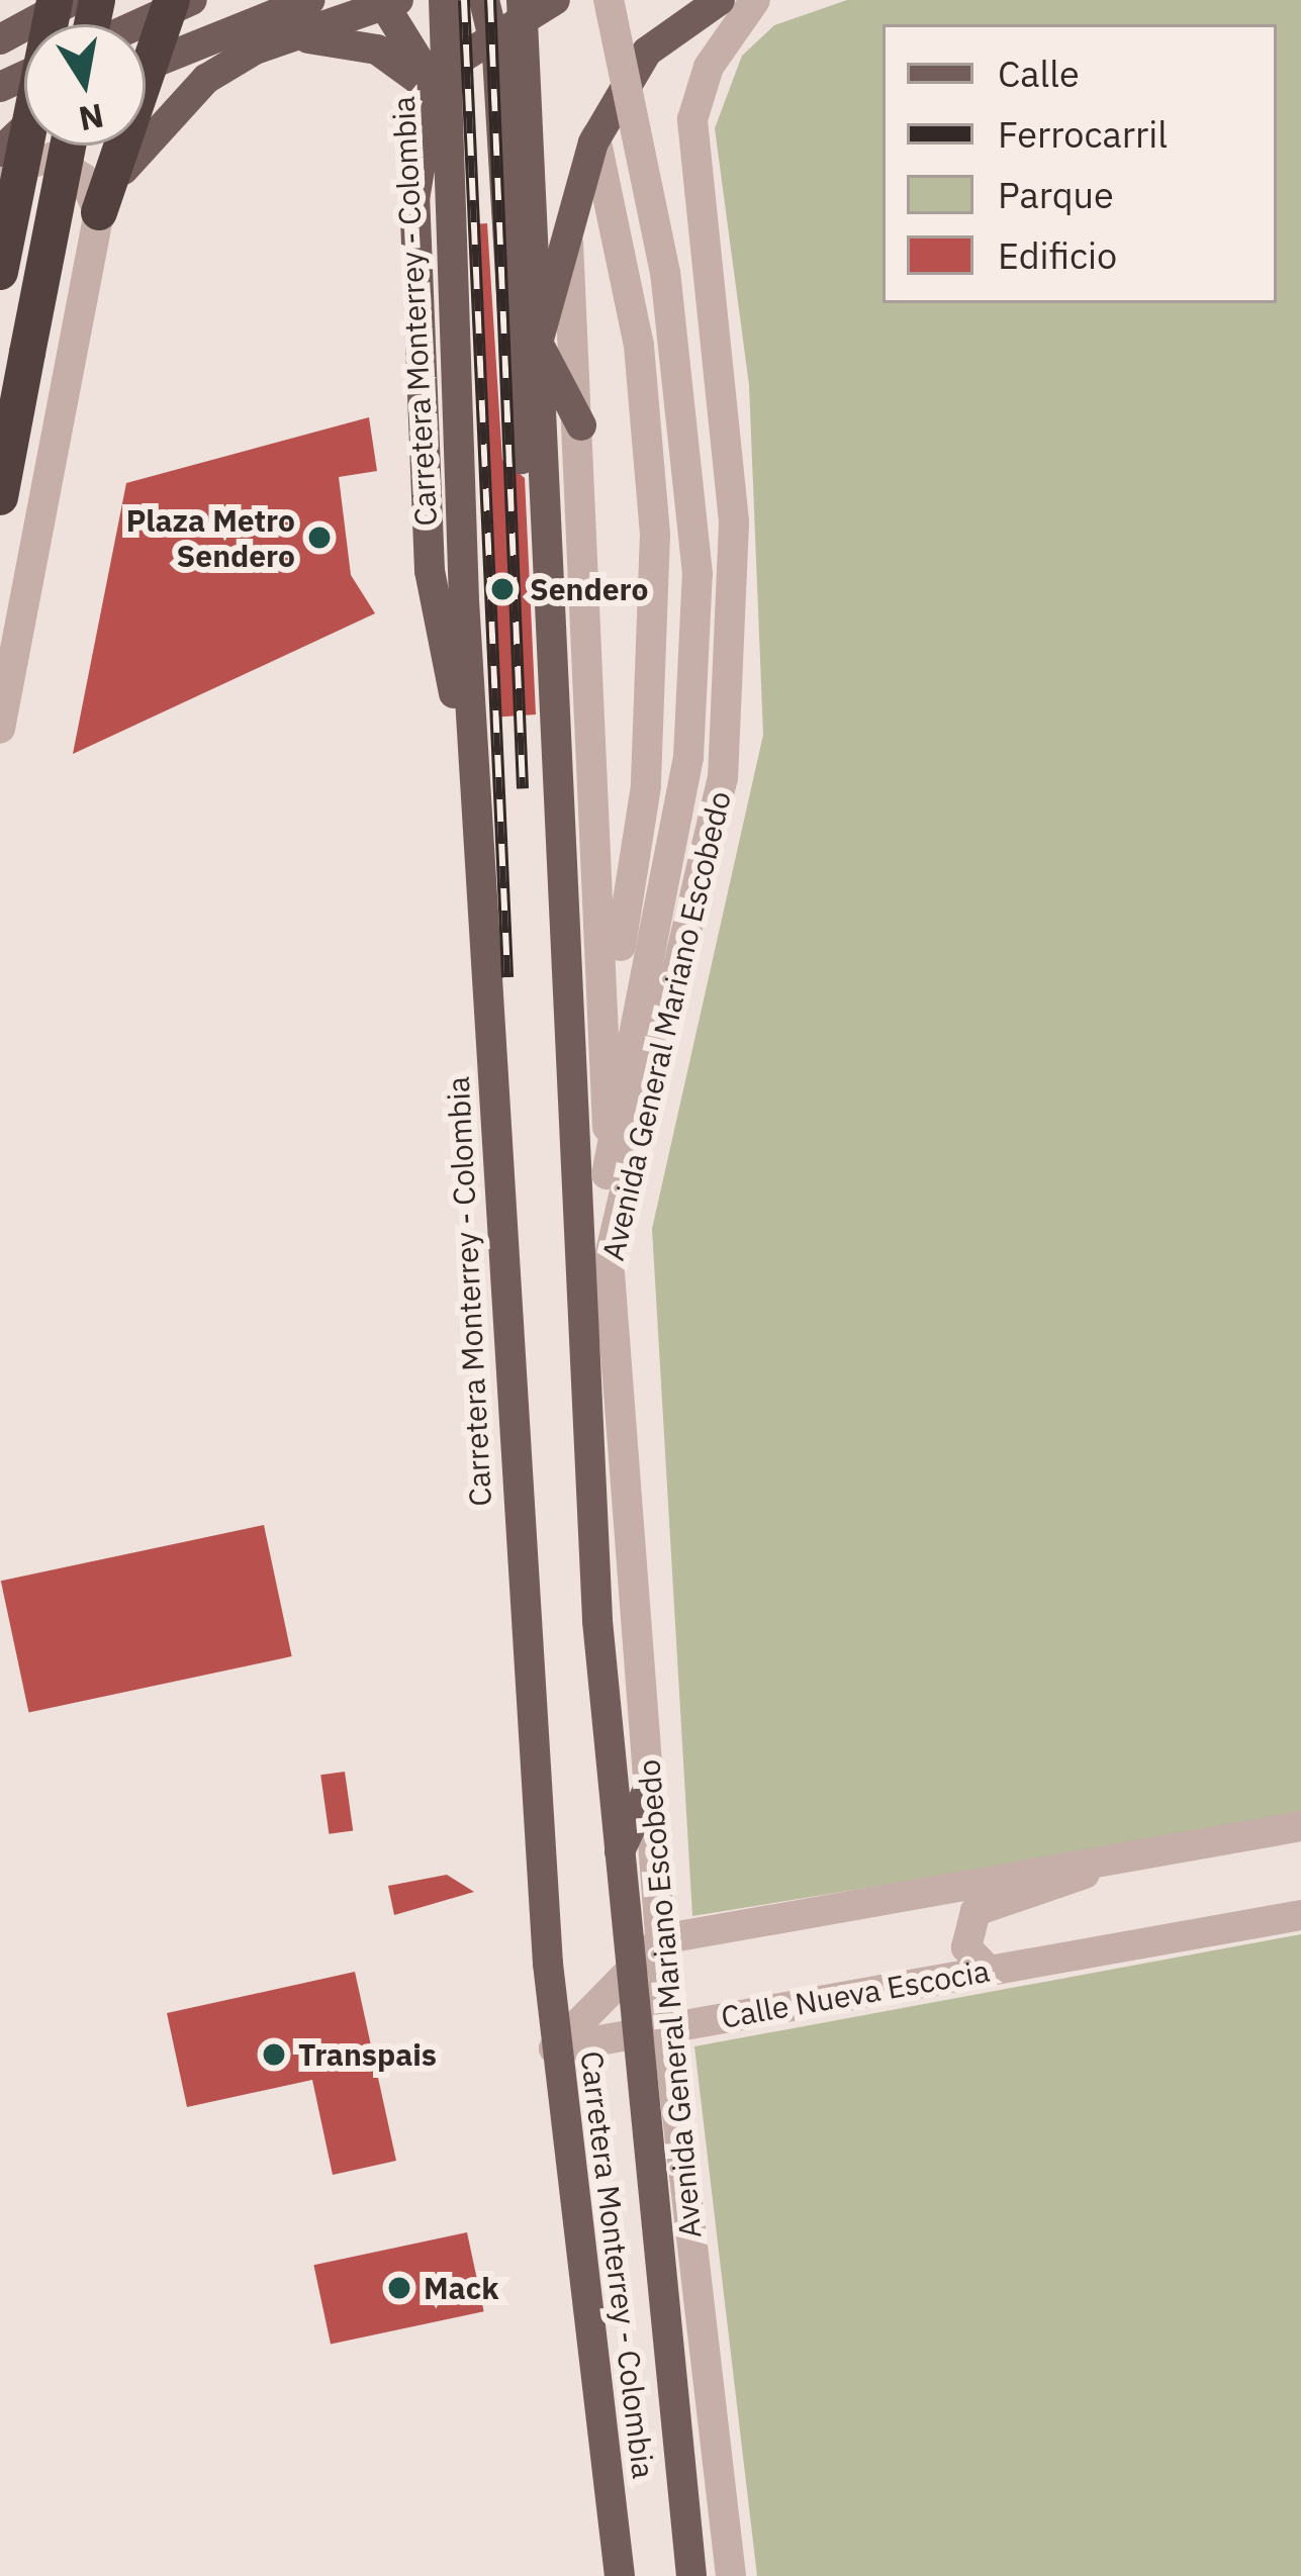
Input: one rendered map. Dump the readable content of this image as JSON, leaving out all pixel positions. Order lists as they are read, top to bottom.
{
  "streets": {
    "main road": ["Carretera Monterrey - Colombia"],
    "street": ["Avenida General Mariano Escobedo", "Calle Nueva Escocia"]
  },
  "crossings": [
    ["Carretera Monterrey - Colombia", "Calle Nueva Escocia"],
    ["Avenida General Mariano Escobedo", "Calle Nueva Escocia"]
  ],
  "places": [
    "Plaza Metro Sendero",
    "Sendero",
    "Transpais",
    "Mack"
  ],
  "legend": [
    "Calle",
    "Ferrocarril",
    "Parque",
    "Edificio"
  ],
  "north": "bottom"
}
